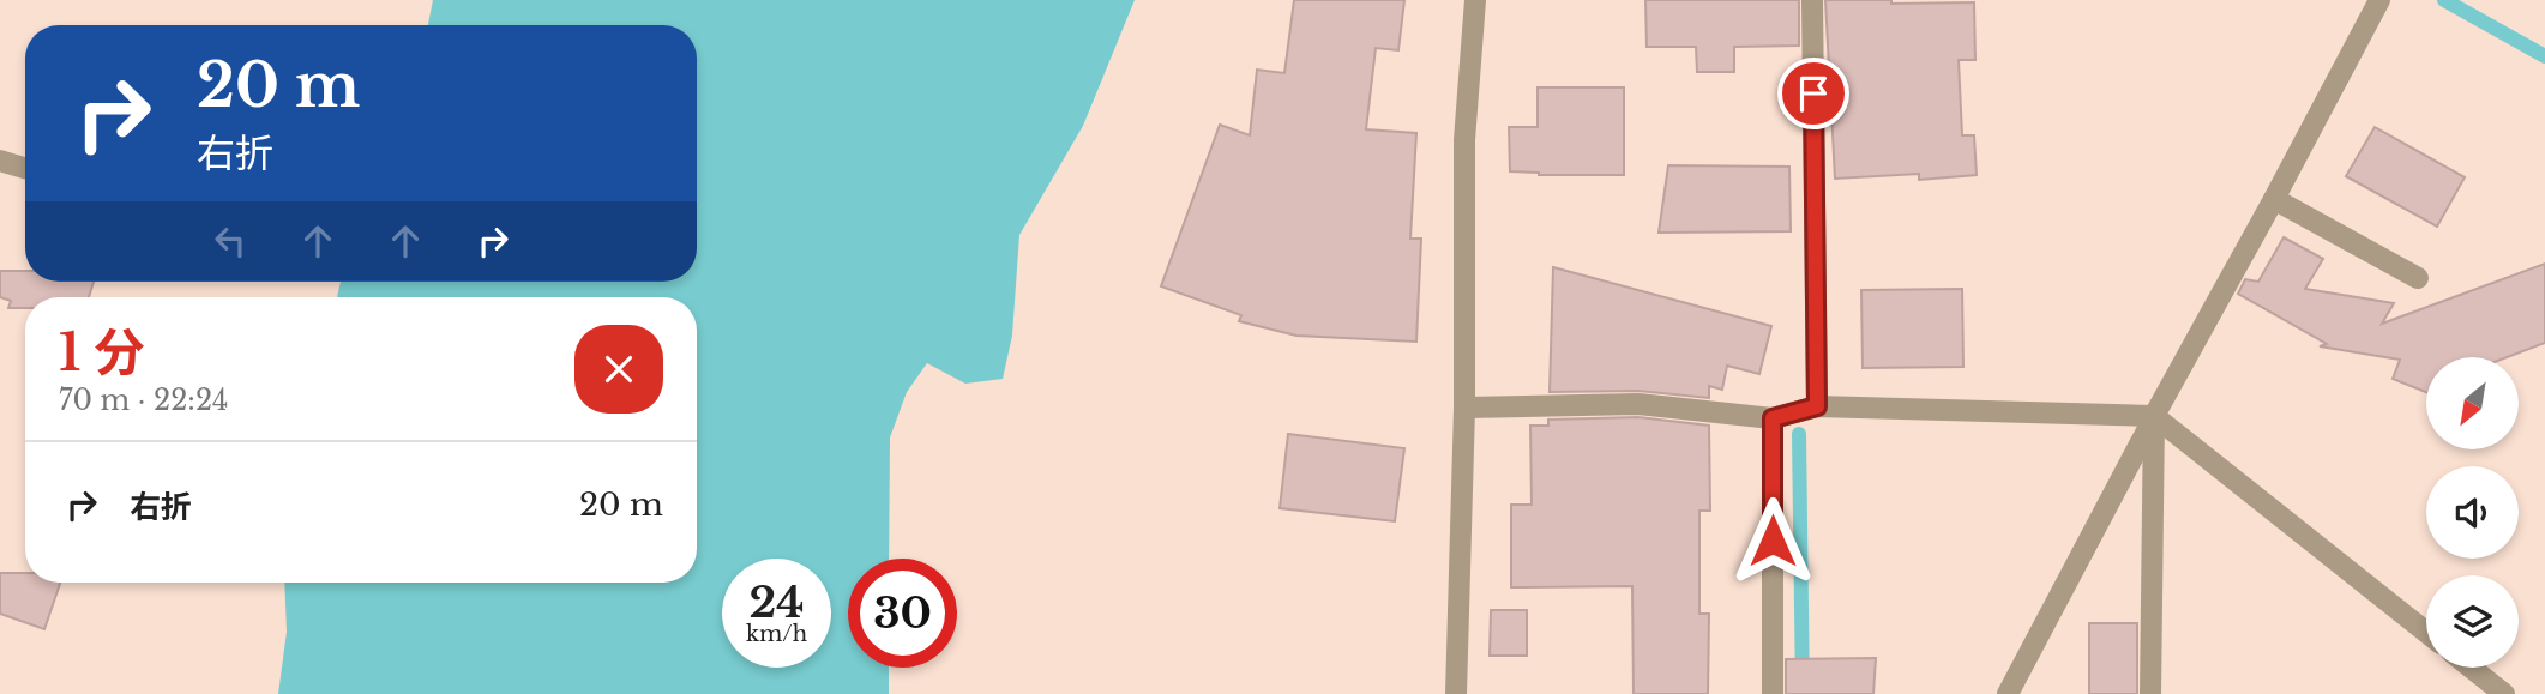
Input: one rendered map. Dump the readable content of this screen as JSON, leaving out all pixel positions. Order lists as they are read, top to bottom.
{
  "north": "bottom left",
  "page": {
    "turn": ["20 m", "右折"],
    "heading": ["1 分", "70 m · 22:24"],
    "list": [
      {
        "name": "右折",
        "value": "20 m"
      }
    ],
    "speed": "24 km/h",
    "limit": "30"
  }
}
